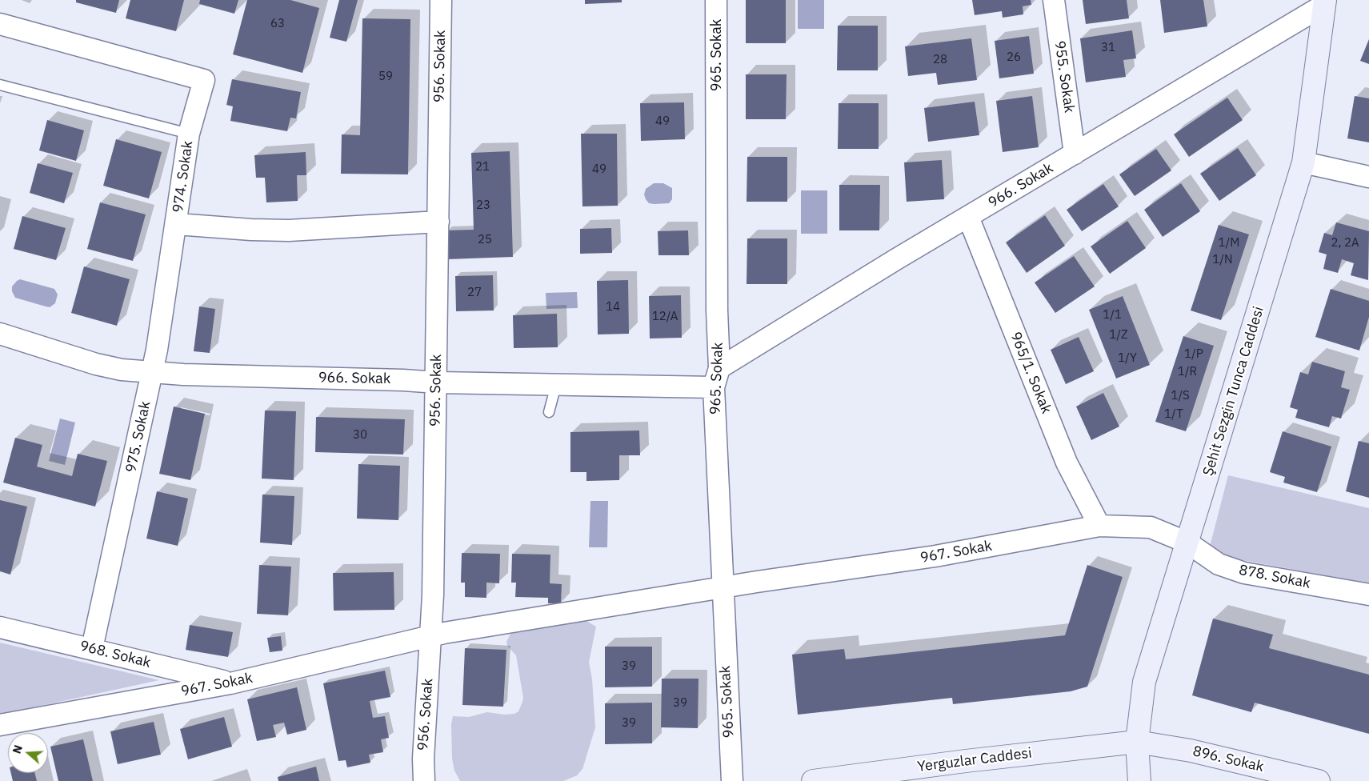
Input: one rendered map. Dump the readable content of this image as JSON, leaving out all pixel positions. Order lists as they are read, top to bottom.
{
  "streets": {
    "street": [
      "965. Sokak",
      "956. Sokak",
      "955. Sokak",
      "974. Sokak",
      "966. Sokak",
      "965/1. Sokak",
      "Şehit Sezgin Tunca Caddesi",
      "975. Sokak",
      "967. Sokak",
      "878. Sokak",
      "968. Sokak",
      "896. Sokak",
      "Yerguzlar Caddesi"
    ]
  },
  "crossings": [
    ["965. Sokak", "966. Sokak"],
    ["965. Sokak", "967. Sokak"],
    ["956. Sokak", "974. Sokak"],
    ["956. Sokak", "966. Sokak"],
    ["956. Sokak", "967. Sokak"],
    ["955. Sokak", "966. Sokak"],
    ["974. Sokak", "975. Sokak"],
    ["966. Sokak", "965/1. Sokak"],
    ["966. Sokak", "Şehit Sezgin Tunca Caddesi"],
    ["966. Sokak", "975. Sokak"],
    ["965/1. Sokak", "967. Sokak"],
    ["Şehit Sezgin Tunca Caddesi", "967. Sokak"],
    ["Şehit Sezgin Tunca Caddesi", "878. Sokak"],
    ["Şehit Sezgin Tunca Caddesi", "896. Sokak"],
    ["Şehit Sezgin Tunca Caddesi", "Yerguzlar Caddesi"],
    ["975. Sokak", "968. Sokak"],
    ["967. Sokak", "878. Sokak"],
    ["967. Sokak", "968. Sokak"],
    ["896. Sokak", "Yerguzlar Caddesi"]
  ],
  "house_numbers": [
    "63",
    "31",
    "26",
    "28",
    "59",
    "49",
    "21",
    "49",
    "23",
    "25",
    "1/M",
    "2, 2A",
    "1/N",
    "27",
    "14",
    "1/1",
    "12/A",
    "1/Z",
    "1/P",
    "1/Y",
    "1/R",
    "1/S",
    "1/T",
    "30",
    "39",
    "39",
    "39"
  ],
  "north": "left"
}
